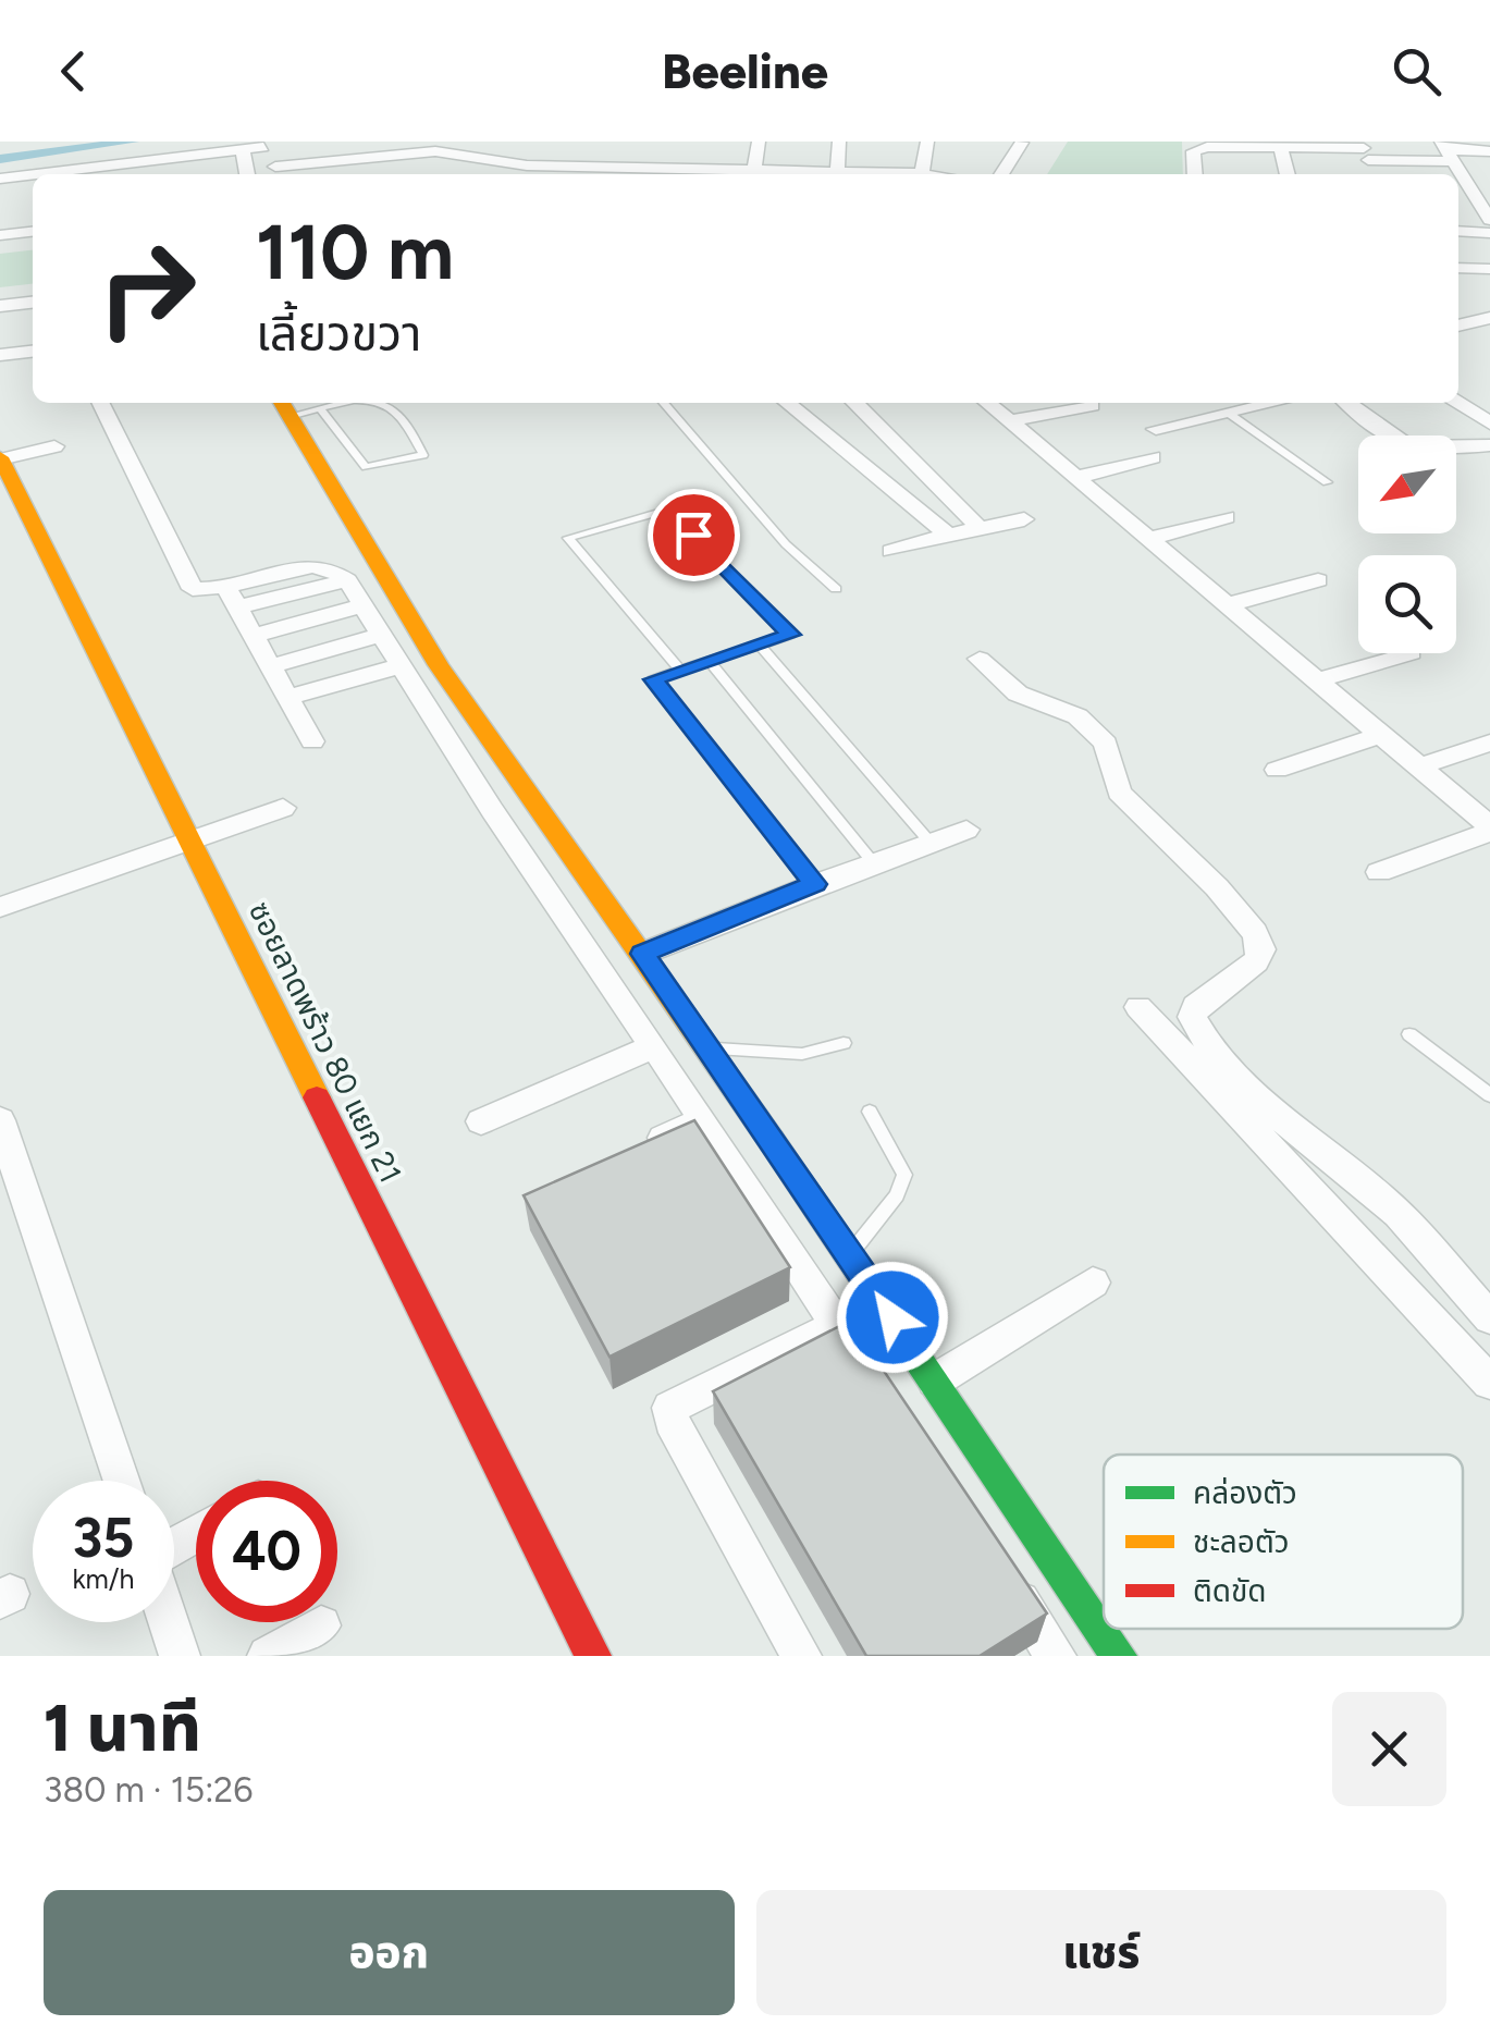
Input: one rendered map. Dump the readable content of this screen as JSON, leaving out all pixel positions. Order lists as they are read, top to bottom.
{
  "streets": {
    "street": ["ซอยลาดพร้าว 80 แยก 21"]
  },
  "legend": ["คล่องตัว", "ชะลอตัว", "ติดขัด"],
  "north": "bottom left",
  "page": {
    "header": "Beeline",
    "turn": ["110 m", "เลี้ยวขวา"],
    "speed": "35 km/h",
    "limit": "40",
    "heading": ["1 นาที", "380 m · 15:26"],
    "buttons": ["ออก", "แชร์"]
  }
}
